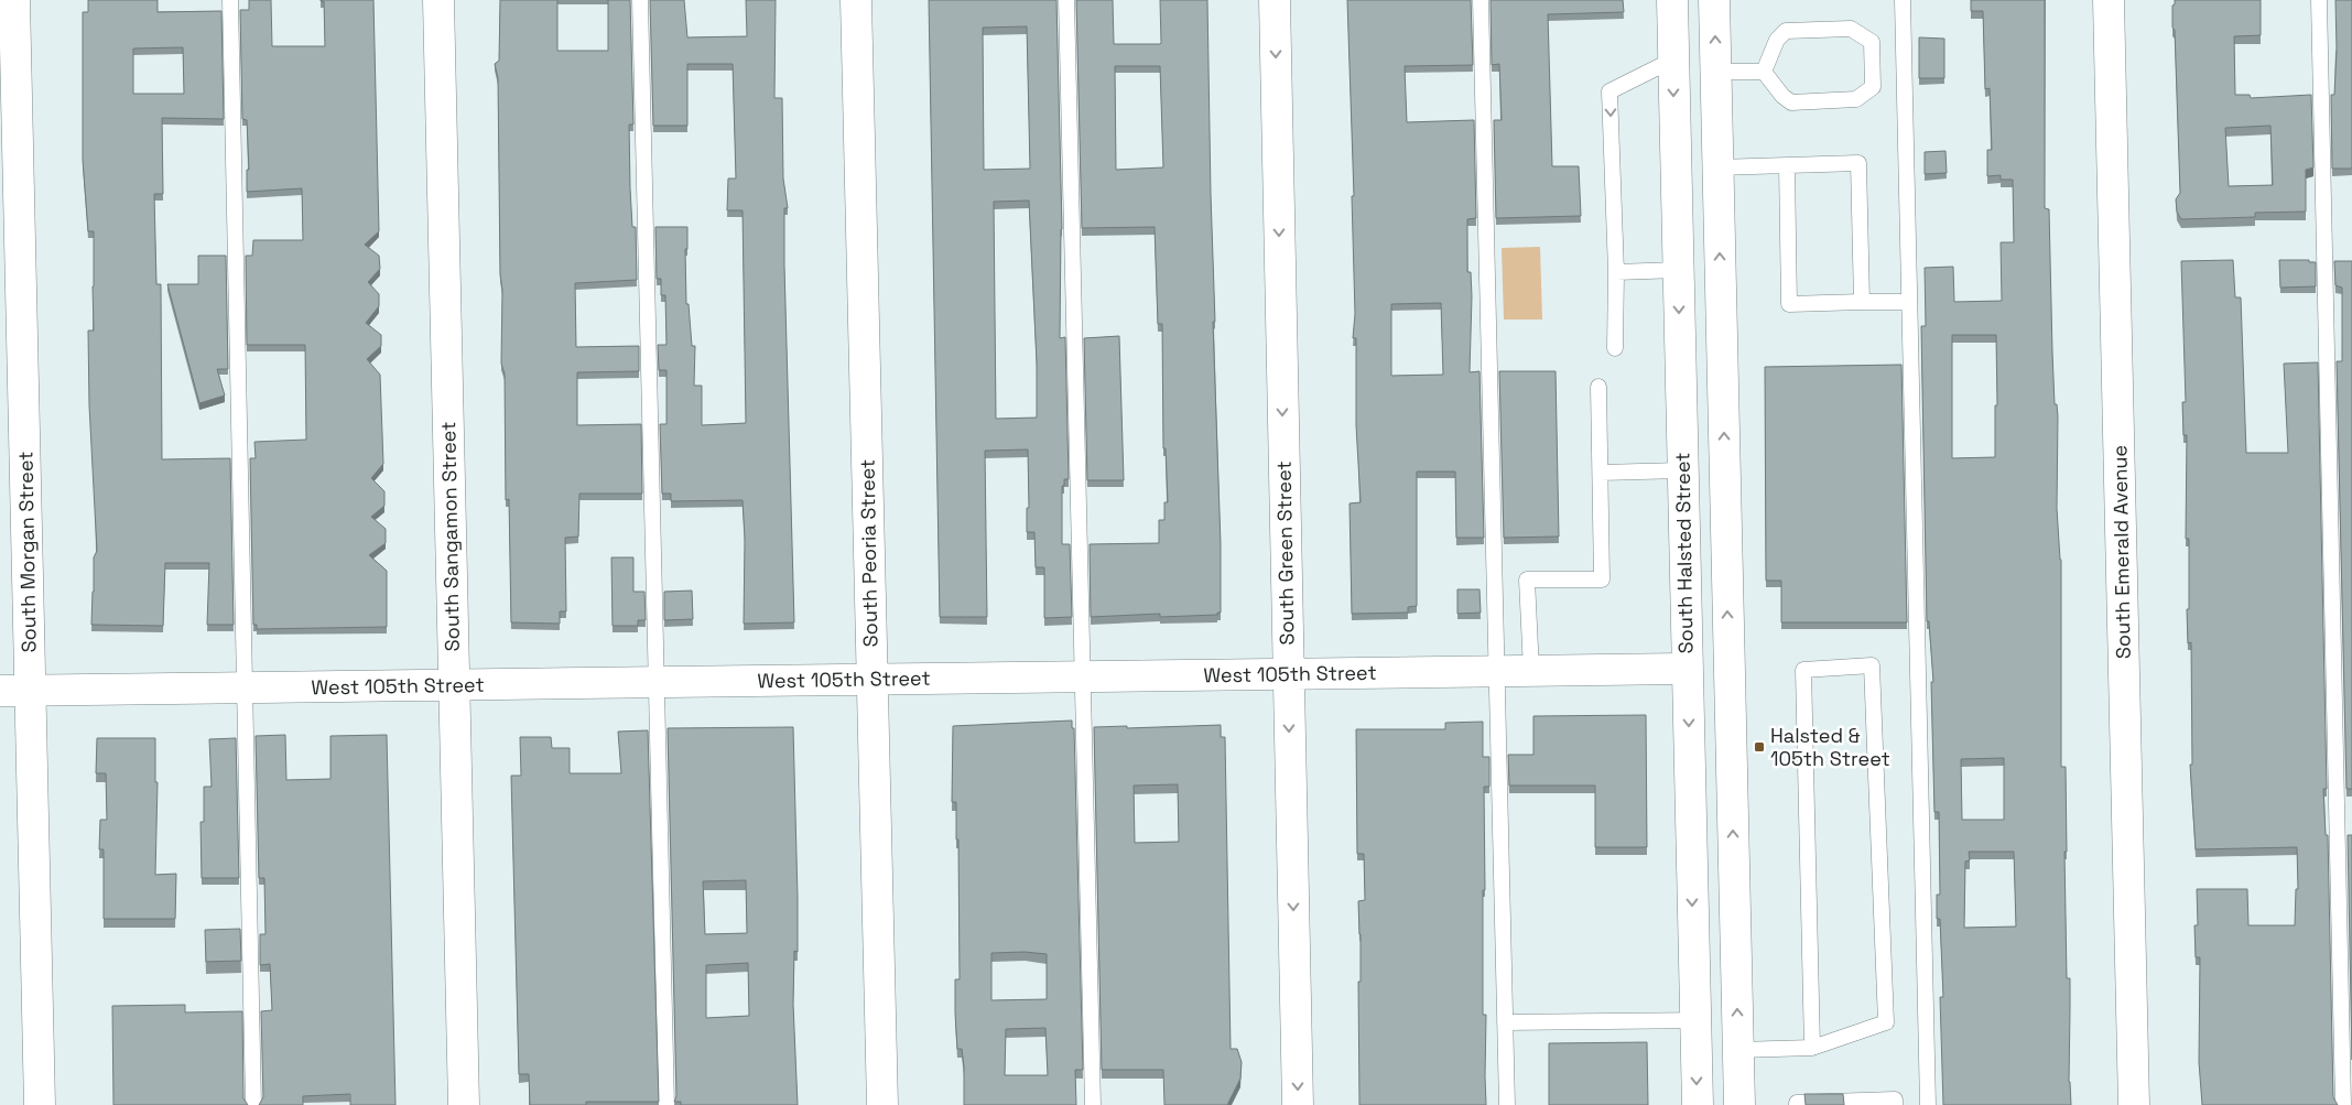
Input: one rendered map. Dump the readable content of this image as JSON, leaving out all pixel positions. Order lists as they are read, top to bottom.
{
  "streets": {
    "street": [
      "South Sangamon Street",
      "South Morgan Street",
      "South Emerald Avenue",
      "South Peoria Street",
      "South Green Street",
      "South Halsted Street",
      "West 105th Street"
    ]
  },
  "crossings": [
    ["South Sangamon Street", "West 105th Street"],
    ["South Morgan Street", "West 105th Street"],
    ["South Peoria Street", "West 105th Street"],
    ["South Green Street", "West 105th Street"],
    ["South Halsted Street", "West 105th Street"]
  ],
  "one_way": ["South Green Street"],
  "places": {
    "transit": ["Halsted & 105th Street"]
  }
}
